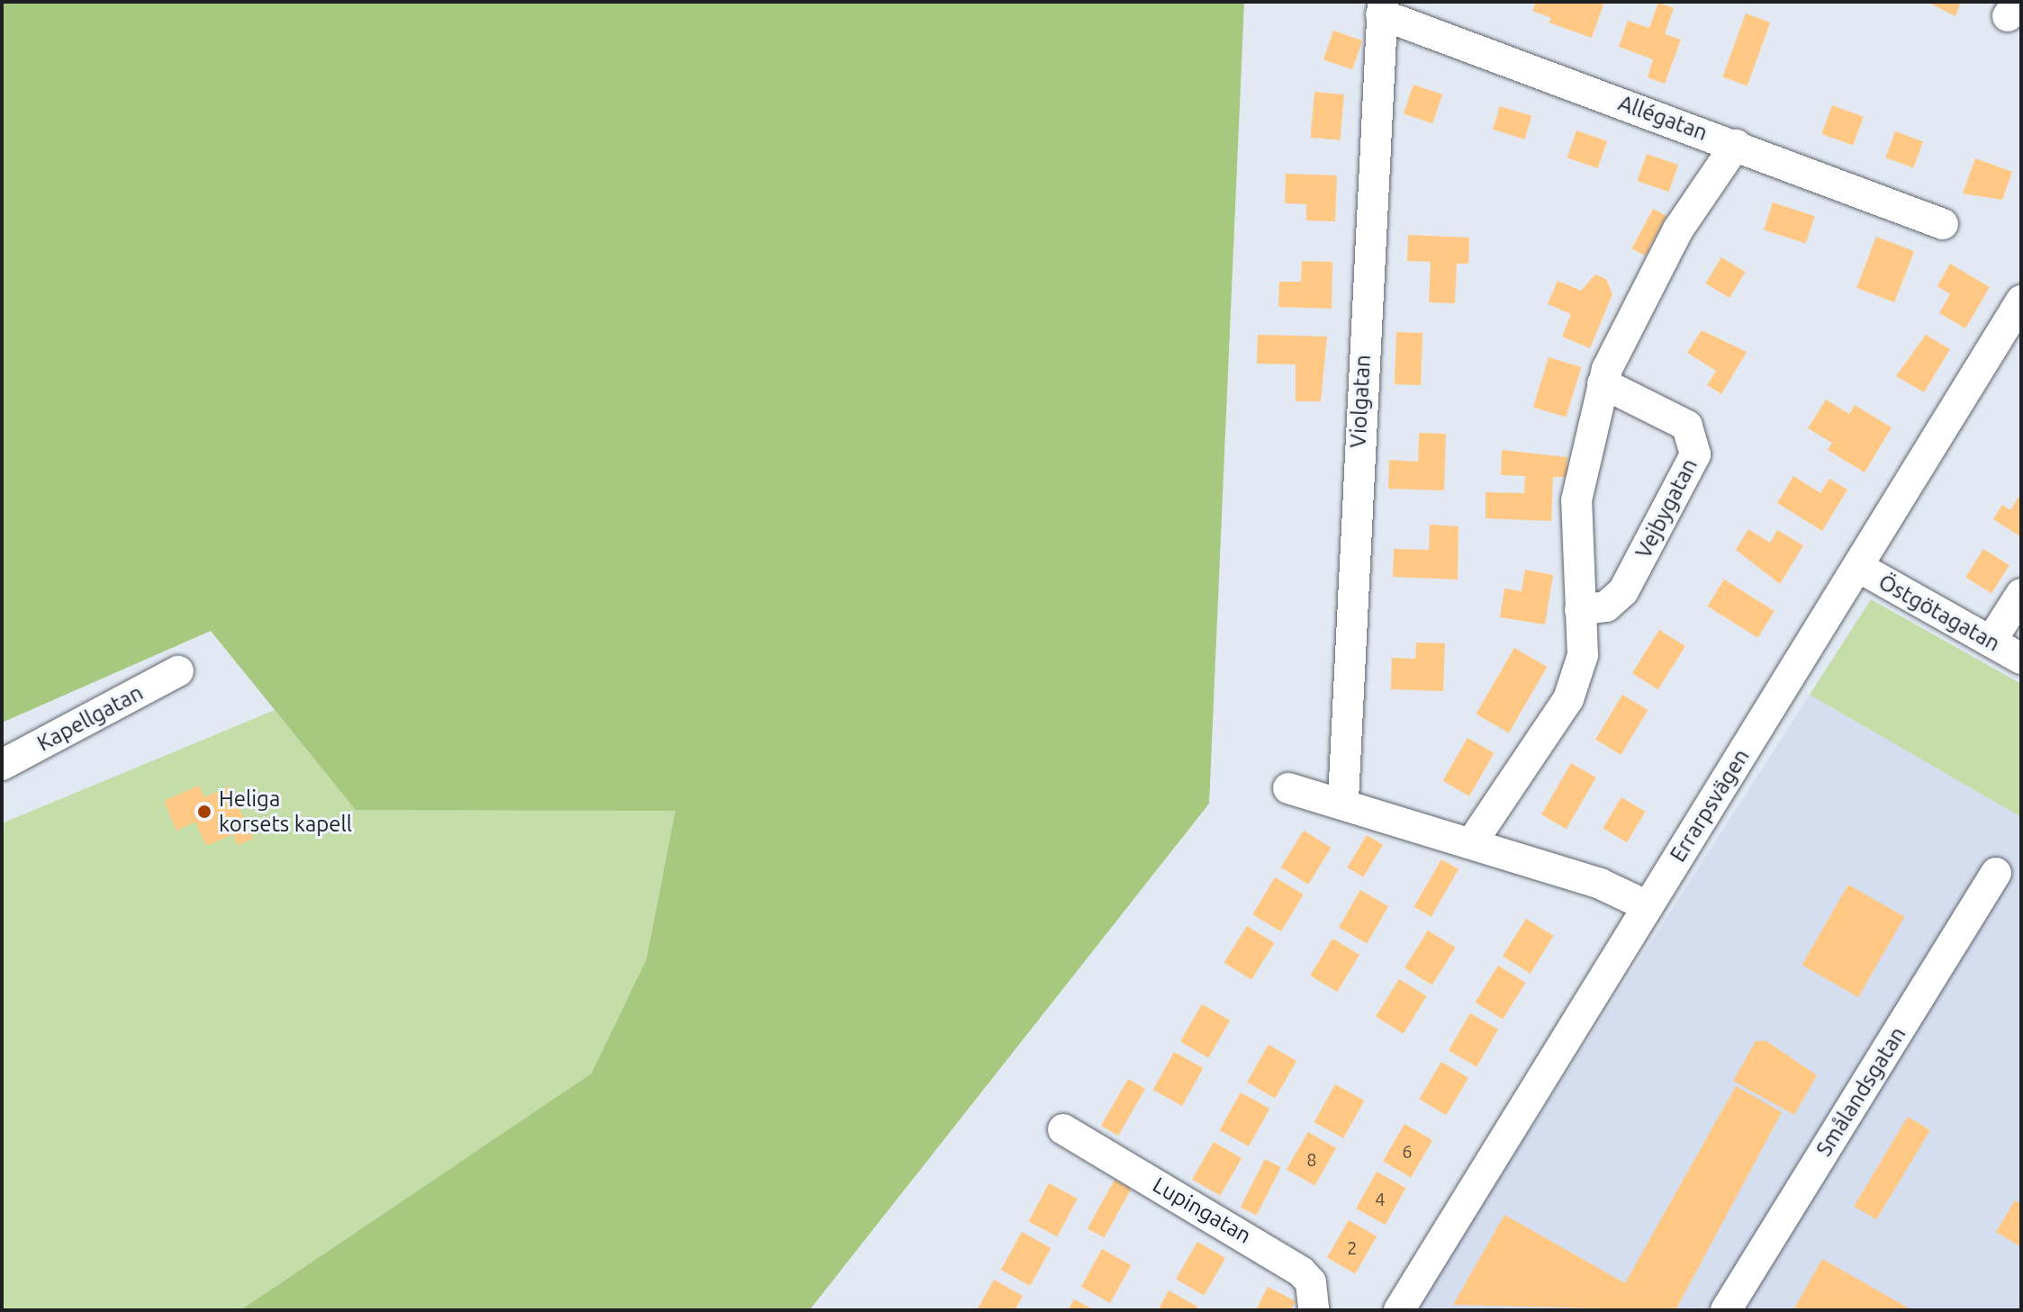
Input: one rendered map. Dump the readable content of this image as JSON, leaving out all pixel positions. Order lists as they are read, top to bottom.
{
  "streets": {
    "street": [
      "Allégatan",
      "Violgatan",
      "Vejbygatan",
      "Östgötagatan",
      "Kapellgatan",
      "Errarpsvägen",
      "Smålandsgatan",
      "Lupingatan"
    ]
  },
  "crossings": [
    ["Allégatan", "Violgatan"],
    ["Östgötagatan", "Errarpsvägen"]
  ],
  "places": ["Heliga korsets kapell"],
  "house_numbers": [
    "6",
    "8",
    "4",
    "2"
  ]
}
